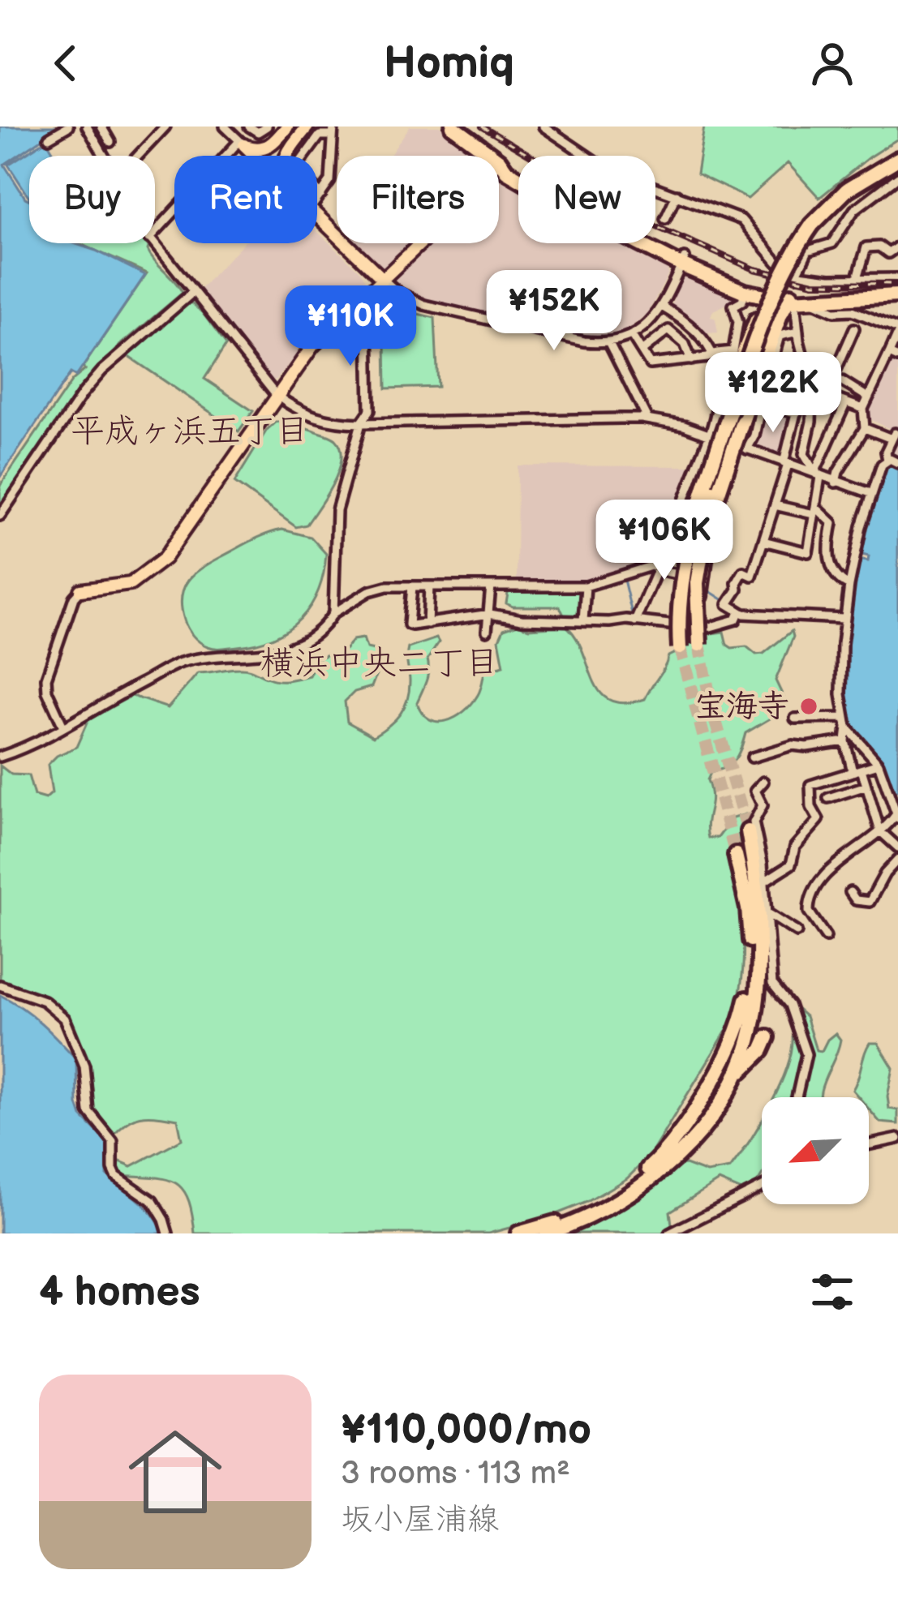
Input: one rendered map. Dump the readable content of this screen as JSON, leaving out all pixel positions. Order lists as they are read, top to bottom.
{
  "districts": ["平成ヶ浜五丁目", "横浜中央二丁目"],
  "places": ["宝海寺"],
  "north": "bottom left",
  "page": {
    "header": "Homiq",
    "chip": [
      "Buy",
      "Rent",
      "Filters",
      "New"
    ],
    "price": [
      "¥152K",
      "¥110K",
      "¥122K",
      "¥106K"
    ],
    "heading": "4 homes",
    "list": [
      {
        "name": "¥110,000/mo",
        "note": "3 rooms · 113 m² · 坂小屋浦線"
      }
    ]
  }
}
